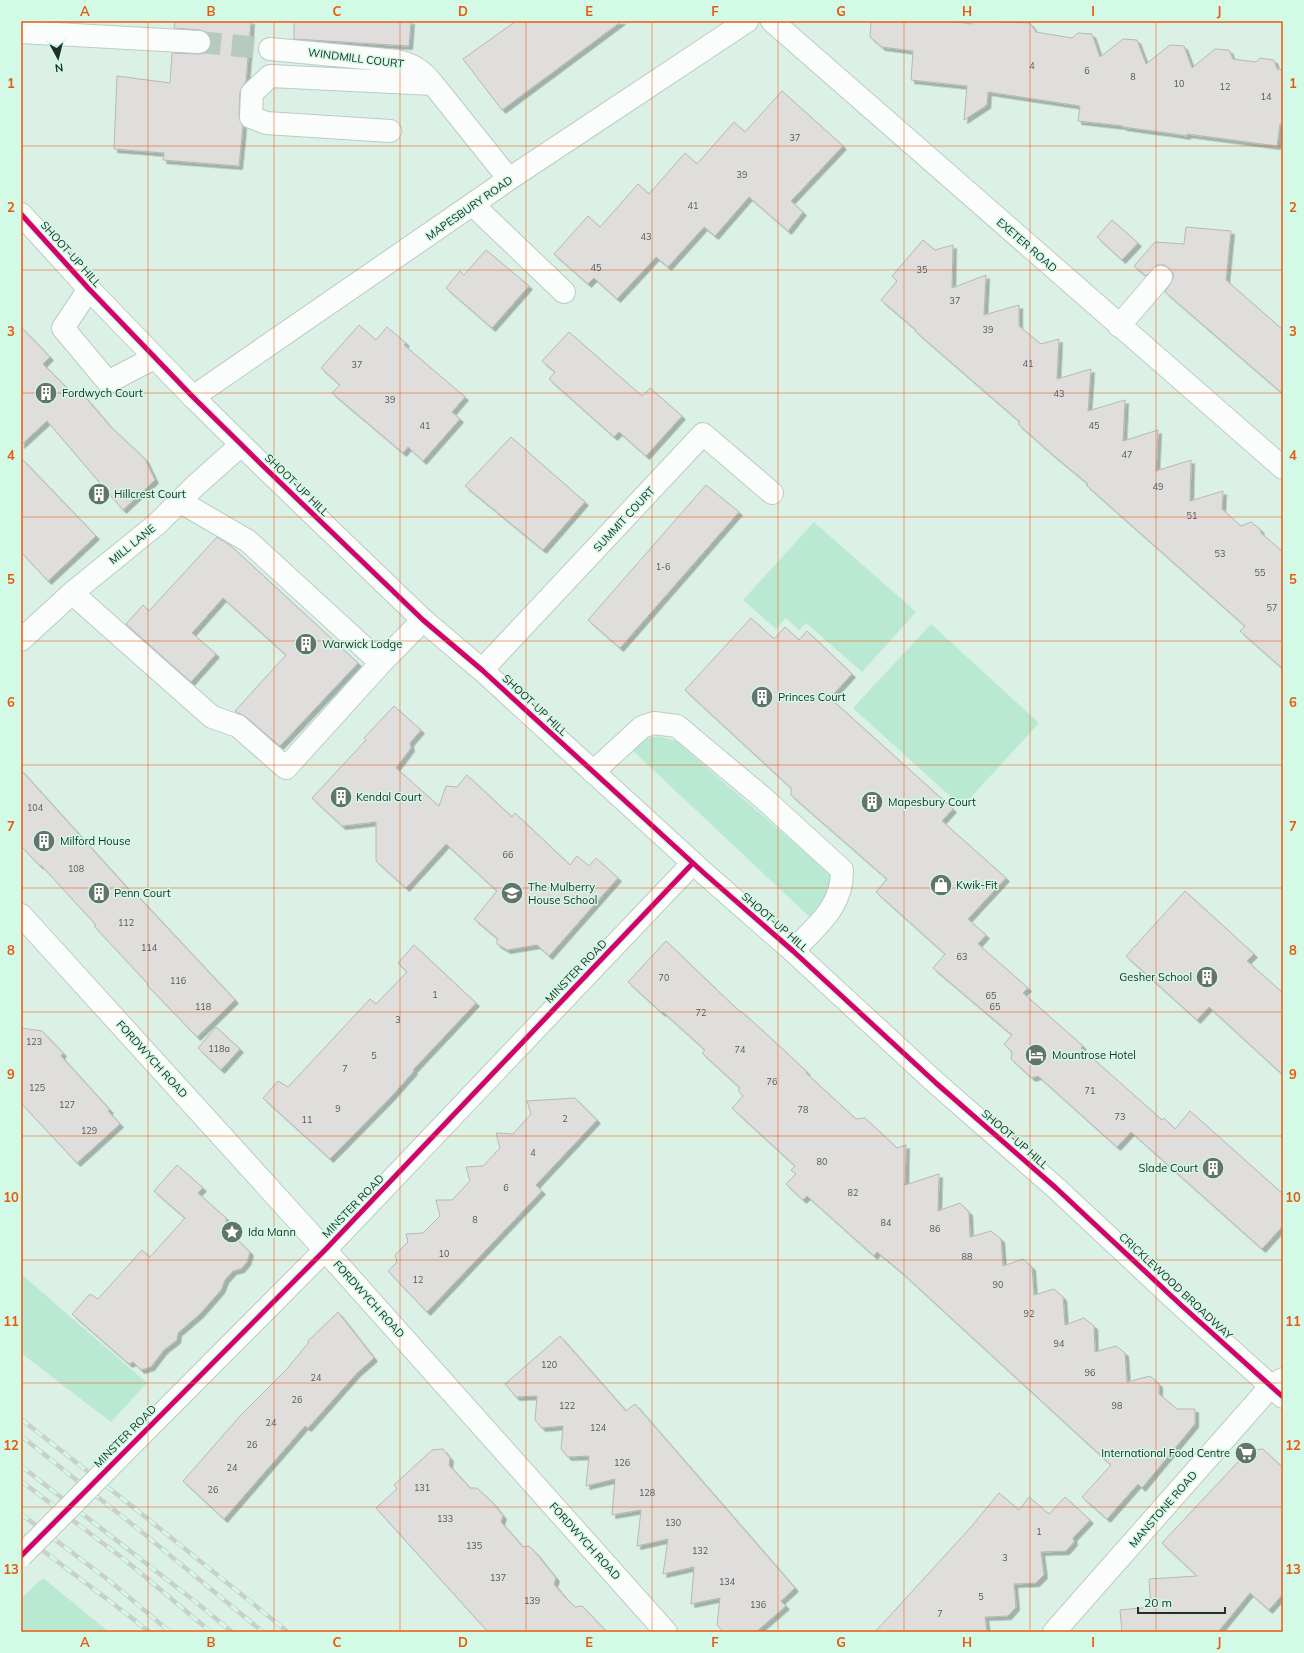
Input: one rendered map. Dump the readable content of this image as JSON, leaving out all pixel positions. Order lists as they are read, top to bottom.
{
  "streets": {
    "street": [
      "WINDMILL COURT",
      "MAPESBURY ROAD",
      "EXETER ROAD",
      "SHOOT-UP HILL",
      "SUMMIT COURT",
      "MILL LANE",
      "MINSTER ROAD",
      "FORDWYCH ROAD",
      "CRICKLEWOOD BROADWAY",
      "MANSTONE ROAD"
    ]
  },
  "crossings": [
    ["WINDMILL COURT", "MAPESBURY ROAD"],
    ["MAPESBURY ROAD", "SHOOT-UP HILL"],
    ["SHOOT-UP HILL", "SUMMIT COURT"],
    ["SHOOT-UP HILL", "MILL LANE"],
    ["SHOOT-UP HILL", "MINSTER ROAD"],
    ["SHOOT-UP HILL", "CRICKLEWOOD BROADWAY"],
    ["MINSTER ROAD", "FORDWYCH ROAD"],
    ["CRICKLEWOOD BROADWAY", "MANSTONE ROAD"]
  ],
  "places": {
    "building": [
      "Fordwych Court",
      "Hillcrest Court",
      "Warwick Lodge",
      "Princes Court",
      "Kendal Court",
      "Mapesbury Court",
      "Milford House",
      "Penn Court",
      "Gesher School",
      "Slade Court"
    ],
    "shop": ["Kwik-Fit"],
    "school or university": ["The Mulberry House School"],
    "hotel": ["Mountrose Hotel"],
    "place": ["Ida Mann"],
    "supermarket": ["International Food Centre"]
  },
  "house_numbers": [
    "4",
    "6",
    "8",
    "10",
    "12",
    "14",
    "37",
    "39",
    "41",
    "43",
    "45",
    "35",
    "37",
    "39",
    "41",
    "37",
    "43",
    "39",
    "41",
    "45",
    "47",
    "49",
    "51",
    "53",
    "1-6",
    "55",
    "57",
    "104",
    "66",
    "108",
    "112",
    "114",
    "63",
    "70",
    "116",
    "1",
    "65",
    "118",
    "65",
    "72",
    "3",
    "123",
    "118a",
    "74",
    "5",
    "7",
    "76",
    "125",
    "71",
    "127",
    "9",
    "78",
    "73",
    "2",
    "11",
    "129",
    "4",
    "80",
    "6",
    "82",
    "8",
    "84",
    "86",
    "10",
    "88",
    "12",
    "90",
    "92",
    "94",
    "120",
    "96",
    "24",
    "26",
    "122",
    "98",
    "24",
    "124",
    "26",
    "126",
    "24",
    "131",
    "26",
    "128",
    "133",
    "130",
    "1",
    "135",
    "132",
    "3",
    "137",
    "134",
    "5",
    "139",
    "136",
    "7"
  ],
  "scale_bar": "20 m",
  "north": "bottom",
  "grid": {
    "columns": [
      "A",
      "B",
      "C",
      "D",
      "E",
      "F",
      "G",
      "H",
      "I",
      "J"
    ],
    "rows": [
      "1",
      "2",
      "3",
      "4",
      "5",
      "6",
      "7",
      "8",
      "9",
      "10",
      "11",
      "12",
      "13"
    ]
  }
}
